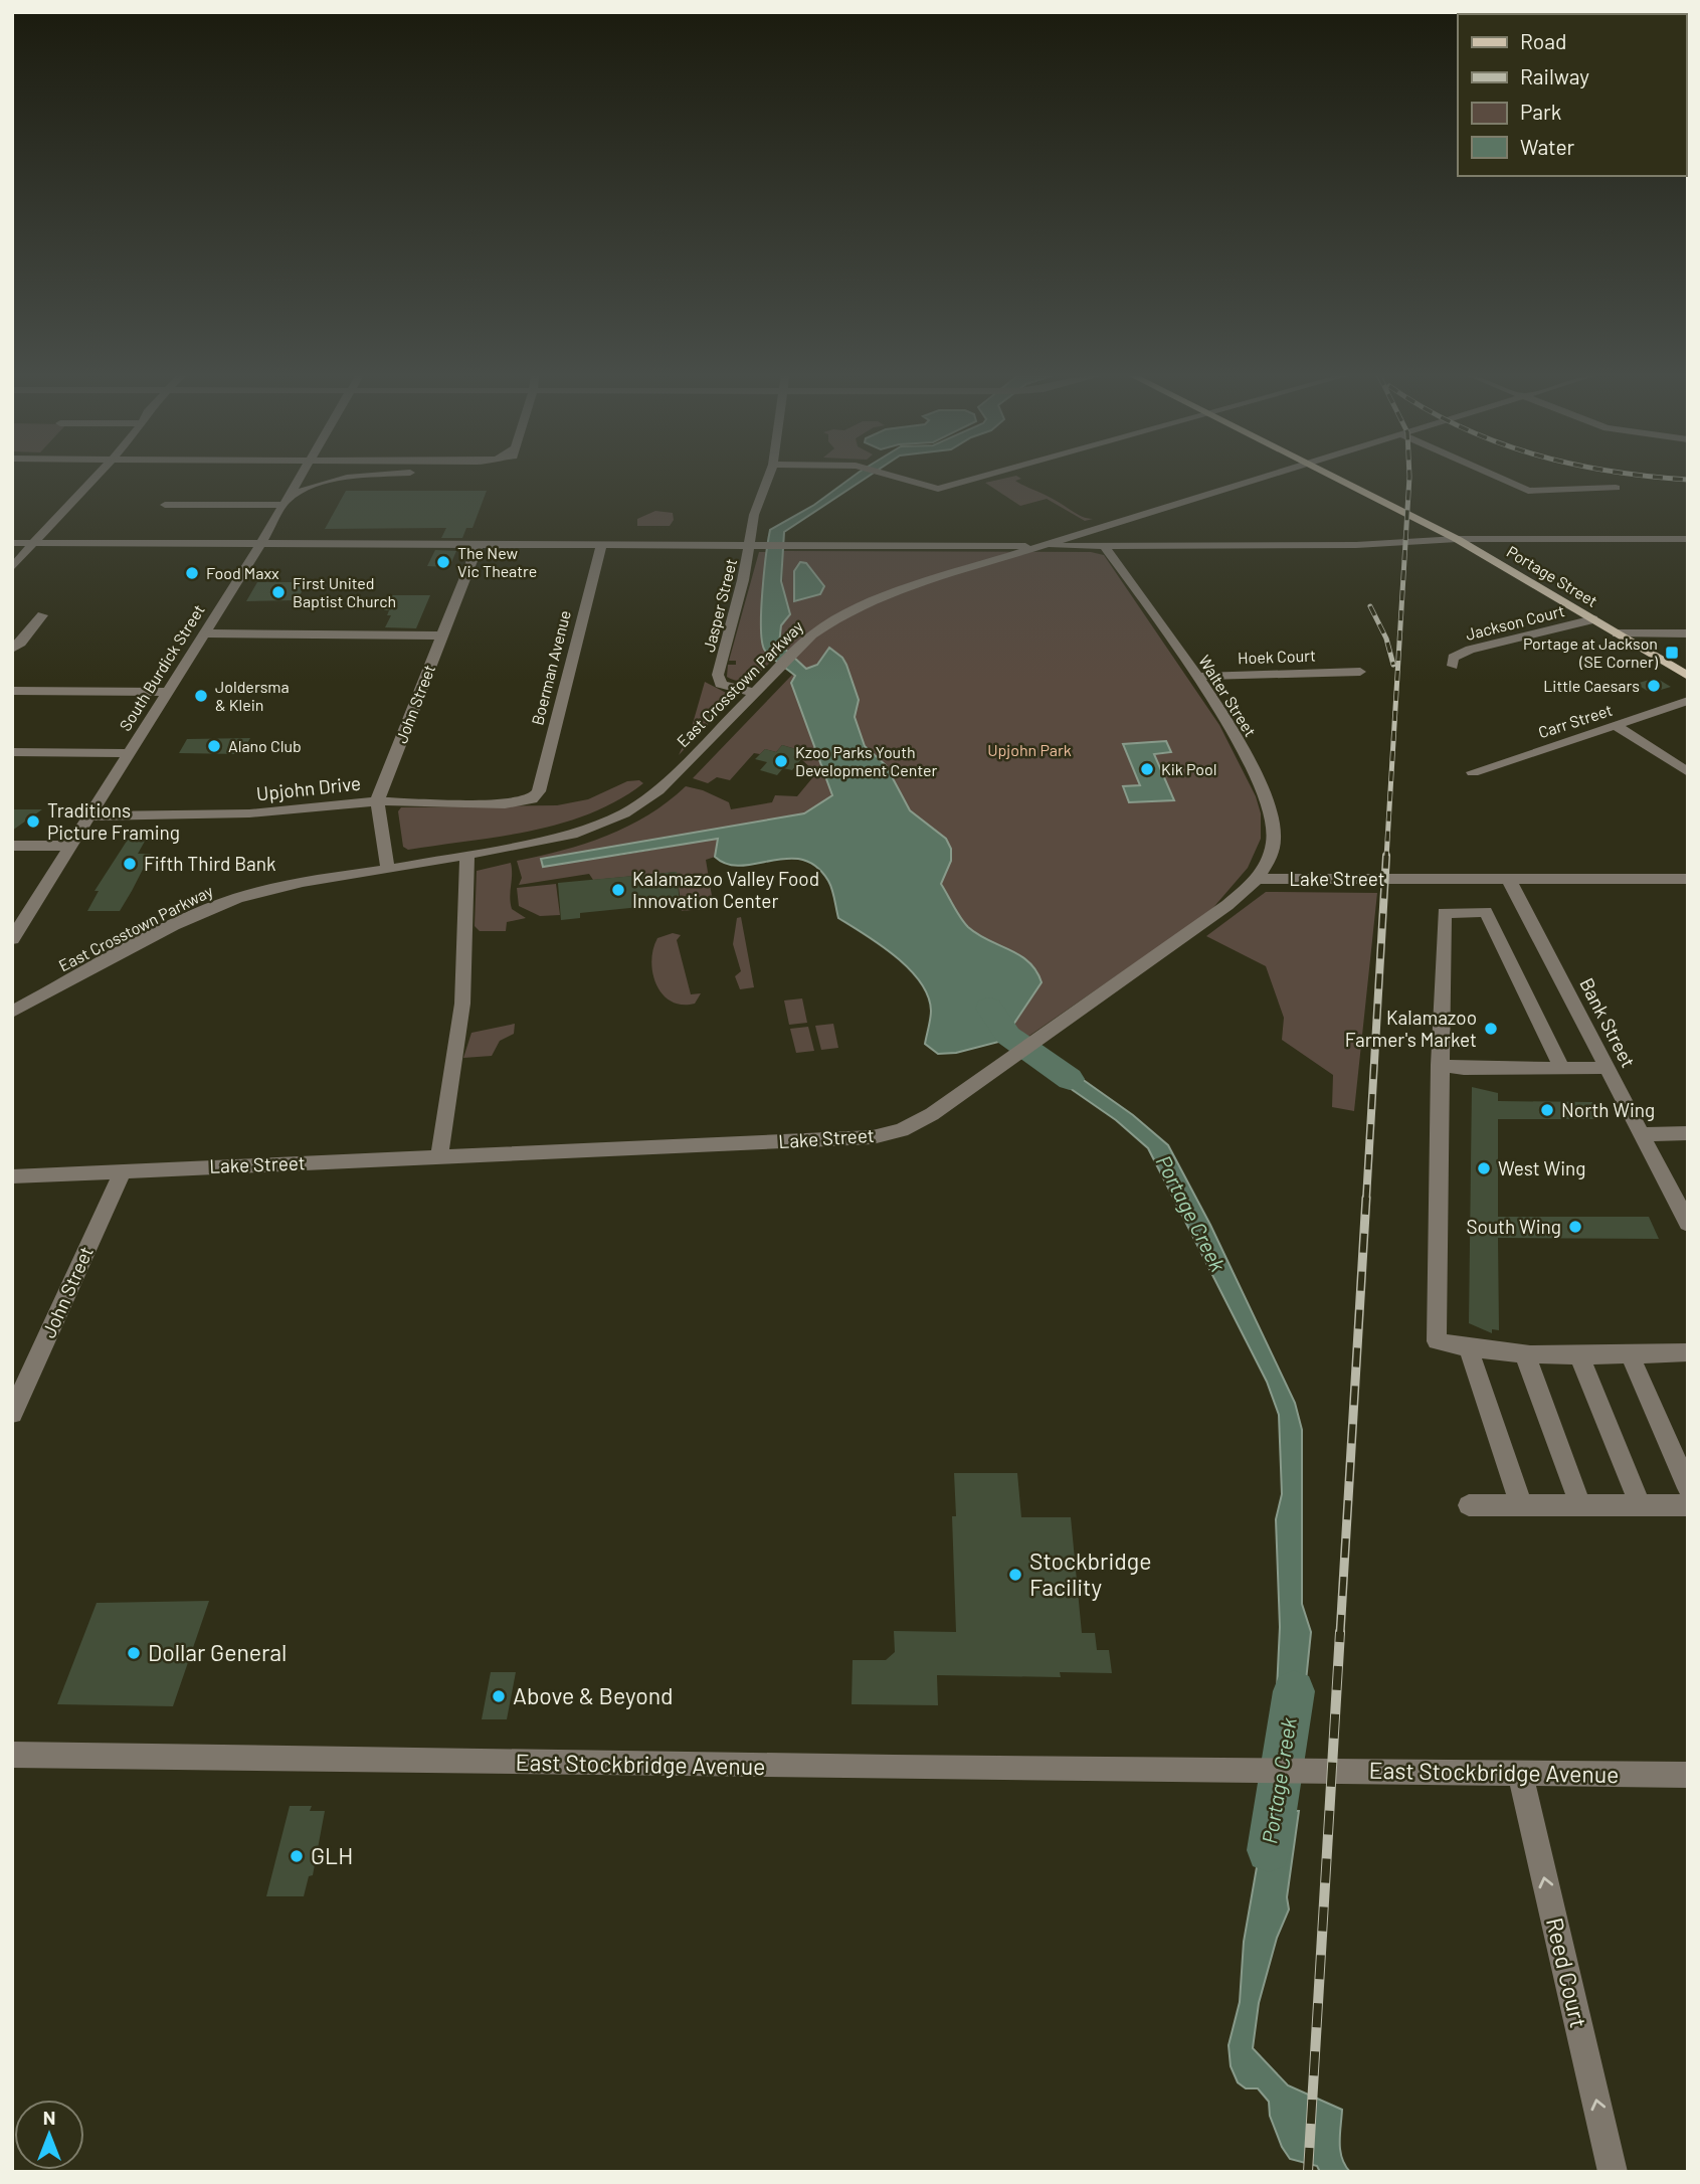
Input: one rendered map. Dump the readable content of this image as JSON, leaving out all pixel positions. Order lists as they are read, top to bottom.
{
  "streets": {
    "main road": ["Portage Street"],
    "street": [
      "Jasper Street",
      "Jackson Court",
      "Hoek Court",
      "South Burdick Street",
      "Boerman Avenue",
      "East Crosstown Parkway",
      "Walter Street",
      "John Street",
      "Carr Street",
      "Upjohn Drive",
      "Lake Street",
      "Bank Street",
      "East Stockbridge Avenue",
      "Reed Court"
    ]
  },
  "crossings": [
    ["Portage Street", "Jackson Court"],
    ["Jasper Street", "East Crosstown Parkway"],
    ["Hoek Court", "Walter Street"],
    ["South Burdick Street", "Upjohn Drive"],
    ["Boerman Avenue", "Upjohn Drive"],
    ["Walter Street", "Lake Street"],
    ["John Street", "Upjohn Drive"],
    ["John Street", "Lake Street"],
    ["Lake Street", "Bank Street"],
    ["East Stockbridge Avenue", "Reed Court"]
  ],
  "one_way": ["Reed Court"],
  "water": ["Portage Creek"],
  "parks": ["Upjohn Park"],
  "places": {
    "other": [
      "The New Vic Theatre",
      "Food Maxx",
      "First United Baptist Church",
      "Little Caesars",
      "Joldersma & Klein",
      "Alano Club",
      "Kzoo Parks Youth Development Center",
      "Kik Pool",
      "Traditions Picture Framing",
      "Fifth Third Bank",
      "Kalamazoo Valley Food Innovation Center",
      "Kalamazoo Farmer's Market",
      "North Wing",
      "West Wing",
      "South Wing",
      "Stockbridge Facility",
      "Dollar General",
      "Above & Beyond",
      "GLH"
    ],
    "transit": ["Portage at Jackson (SE Corner)"]
  },
  "legend": [
    "Road",
    "Railway",
    "Park",
    "Water"
  ],
  "north": "top"
}
